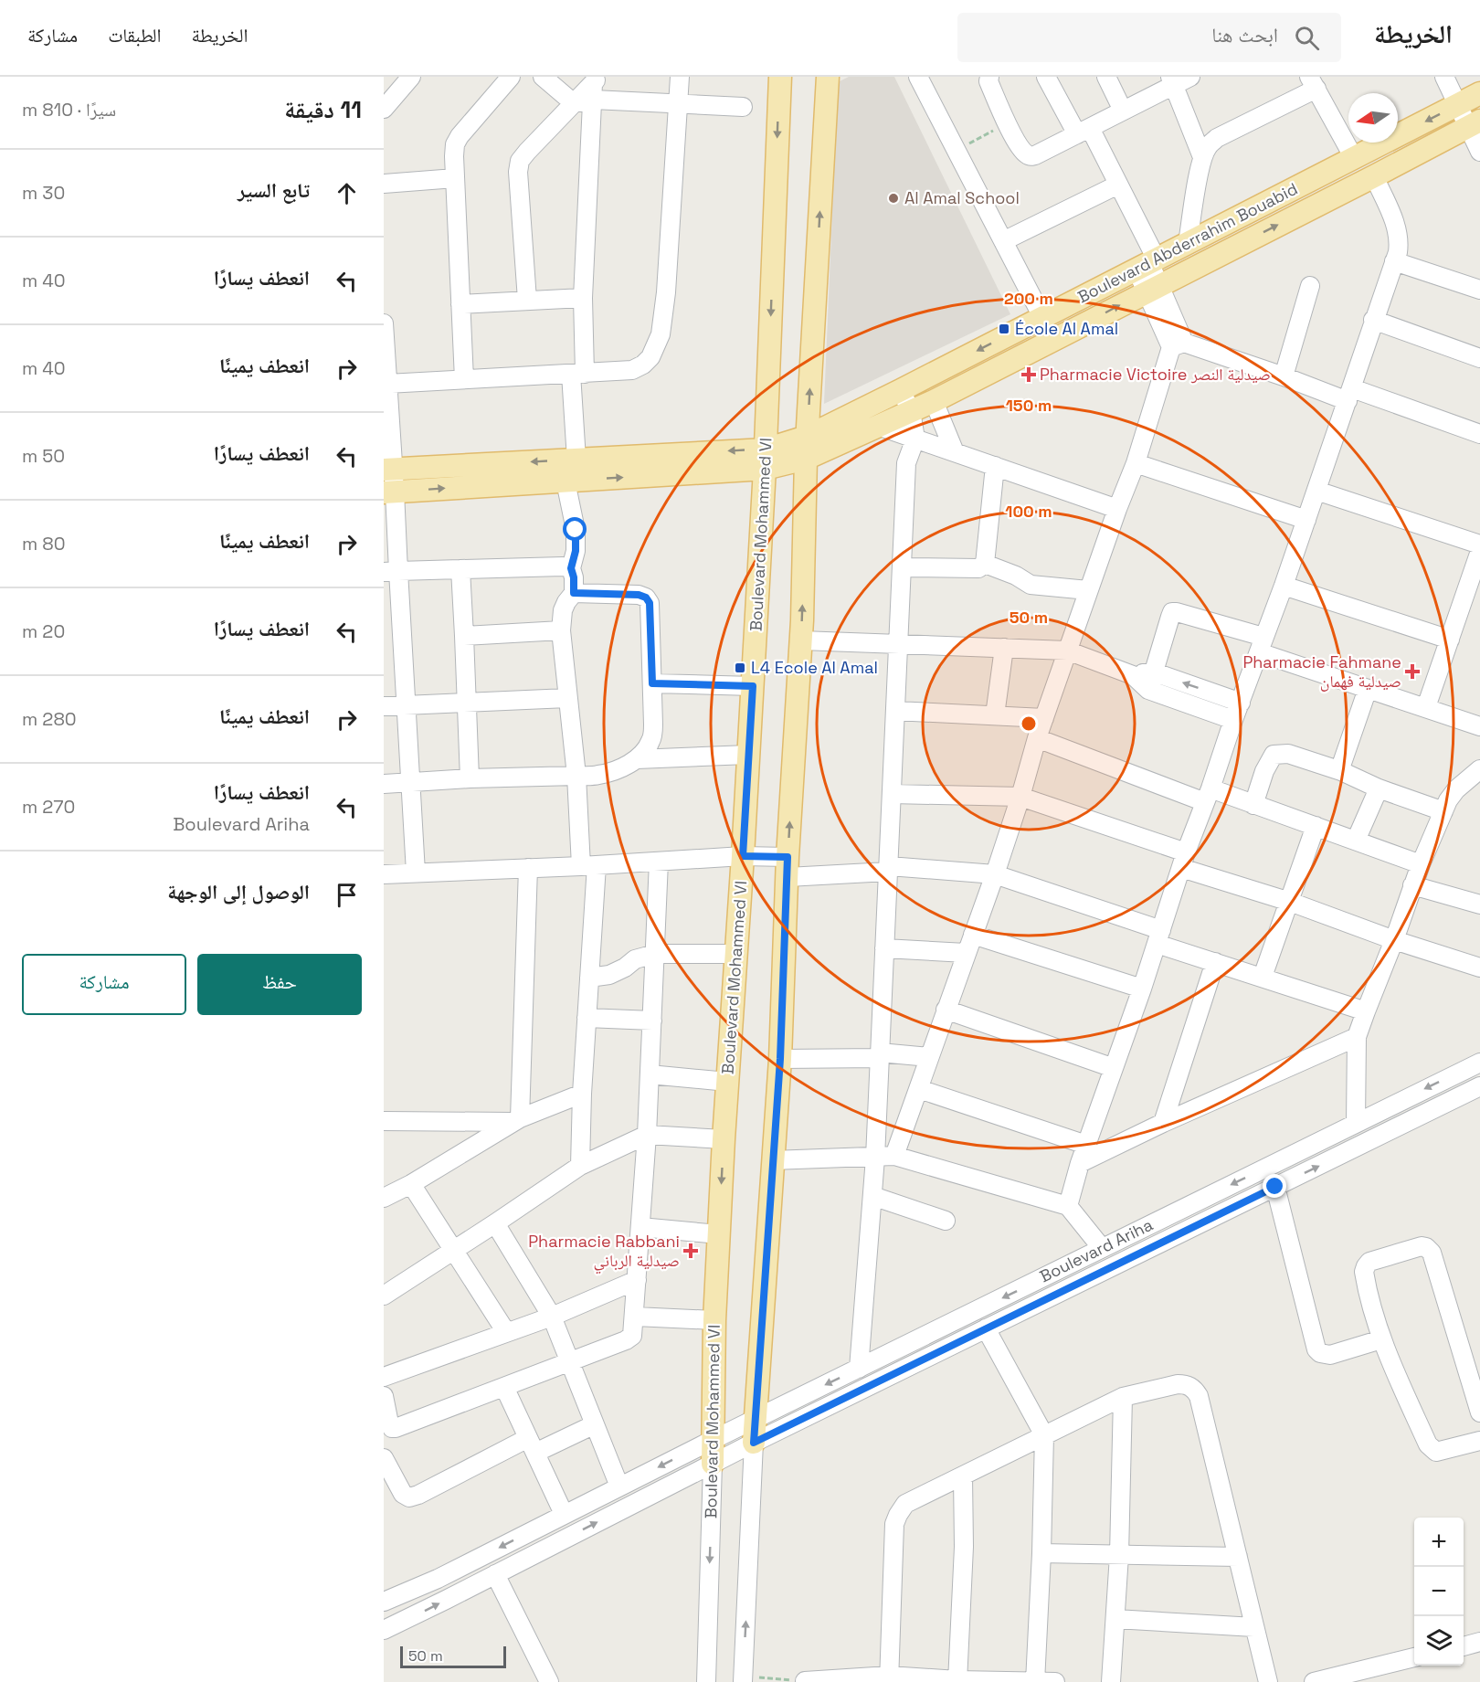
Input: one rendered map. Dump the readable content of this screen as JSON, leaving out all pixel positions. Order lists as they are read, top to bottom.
{
  "streets": {
    "main road": ["Boulevard Abderrahim Bouabid", "Boulevard Mohammed VI"],
    "street": ["Boulevard Ariha"]
  },
  "crossings": [
    ["Boulevard Abderrahim Bouabid", "Boulevard Mohammed VI"],
    ["Boulevard Mohammed VI", "Boulevard Ariha"]
  ],
  "places": {
    "other": ["Al Amal School"],
    "transit": ["École Al Amal", "L4 Ecole Al Amal"],
    "health": ["Pharmacie Victoire صيدلية النصر", "Pharmacie Fahmane صيدلية فهمان", "Pharmacie Rabbani صيدلية الرباني"]
  },
  "scale_bar": "50 m",
  "north": "left",
  "page": {
    "header": "الخريطة",
    "search": "ابحث هنا",
    "nav": ["الخريطة", "الطبقات", "مشاركة"],
    "heading": ["11 دقيقة", "سيرًا · 810 m"],
    "list": [
      ["تابع السير", "30 m"],
      ["انعطف يسارًا", "40 m"],
      ["انعطف يمينًا", "40 m"],
      ["انعطف يسارًا", "50 m"],
      ["انعطف يمينًا", "80 m"],
      ["انعطف يسارًا", "20 m"],
      ["انعطف يمينًا", "280 m"],
      ["انعطف يسارًا", "Boulevard Ariha", "270 m"],
      "الوصول إلى الوجهة"
    ],
    "buttons": ["حفظ", "مشاركة"],
    "map_buttons": ["+", "−"],
    "scale": "50 m"
  },
  "rings": [
    "200 m",
    "150 m",
    "100 m",
    "50 m"
  ]
}
